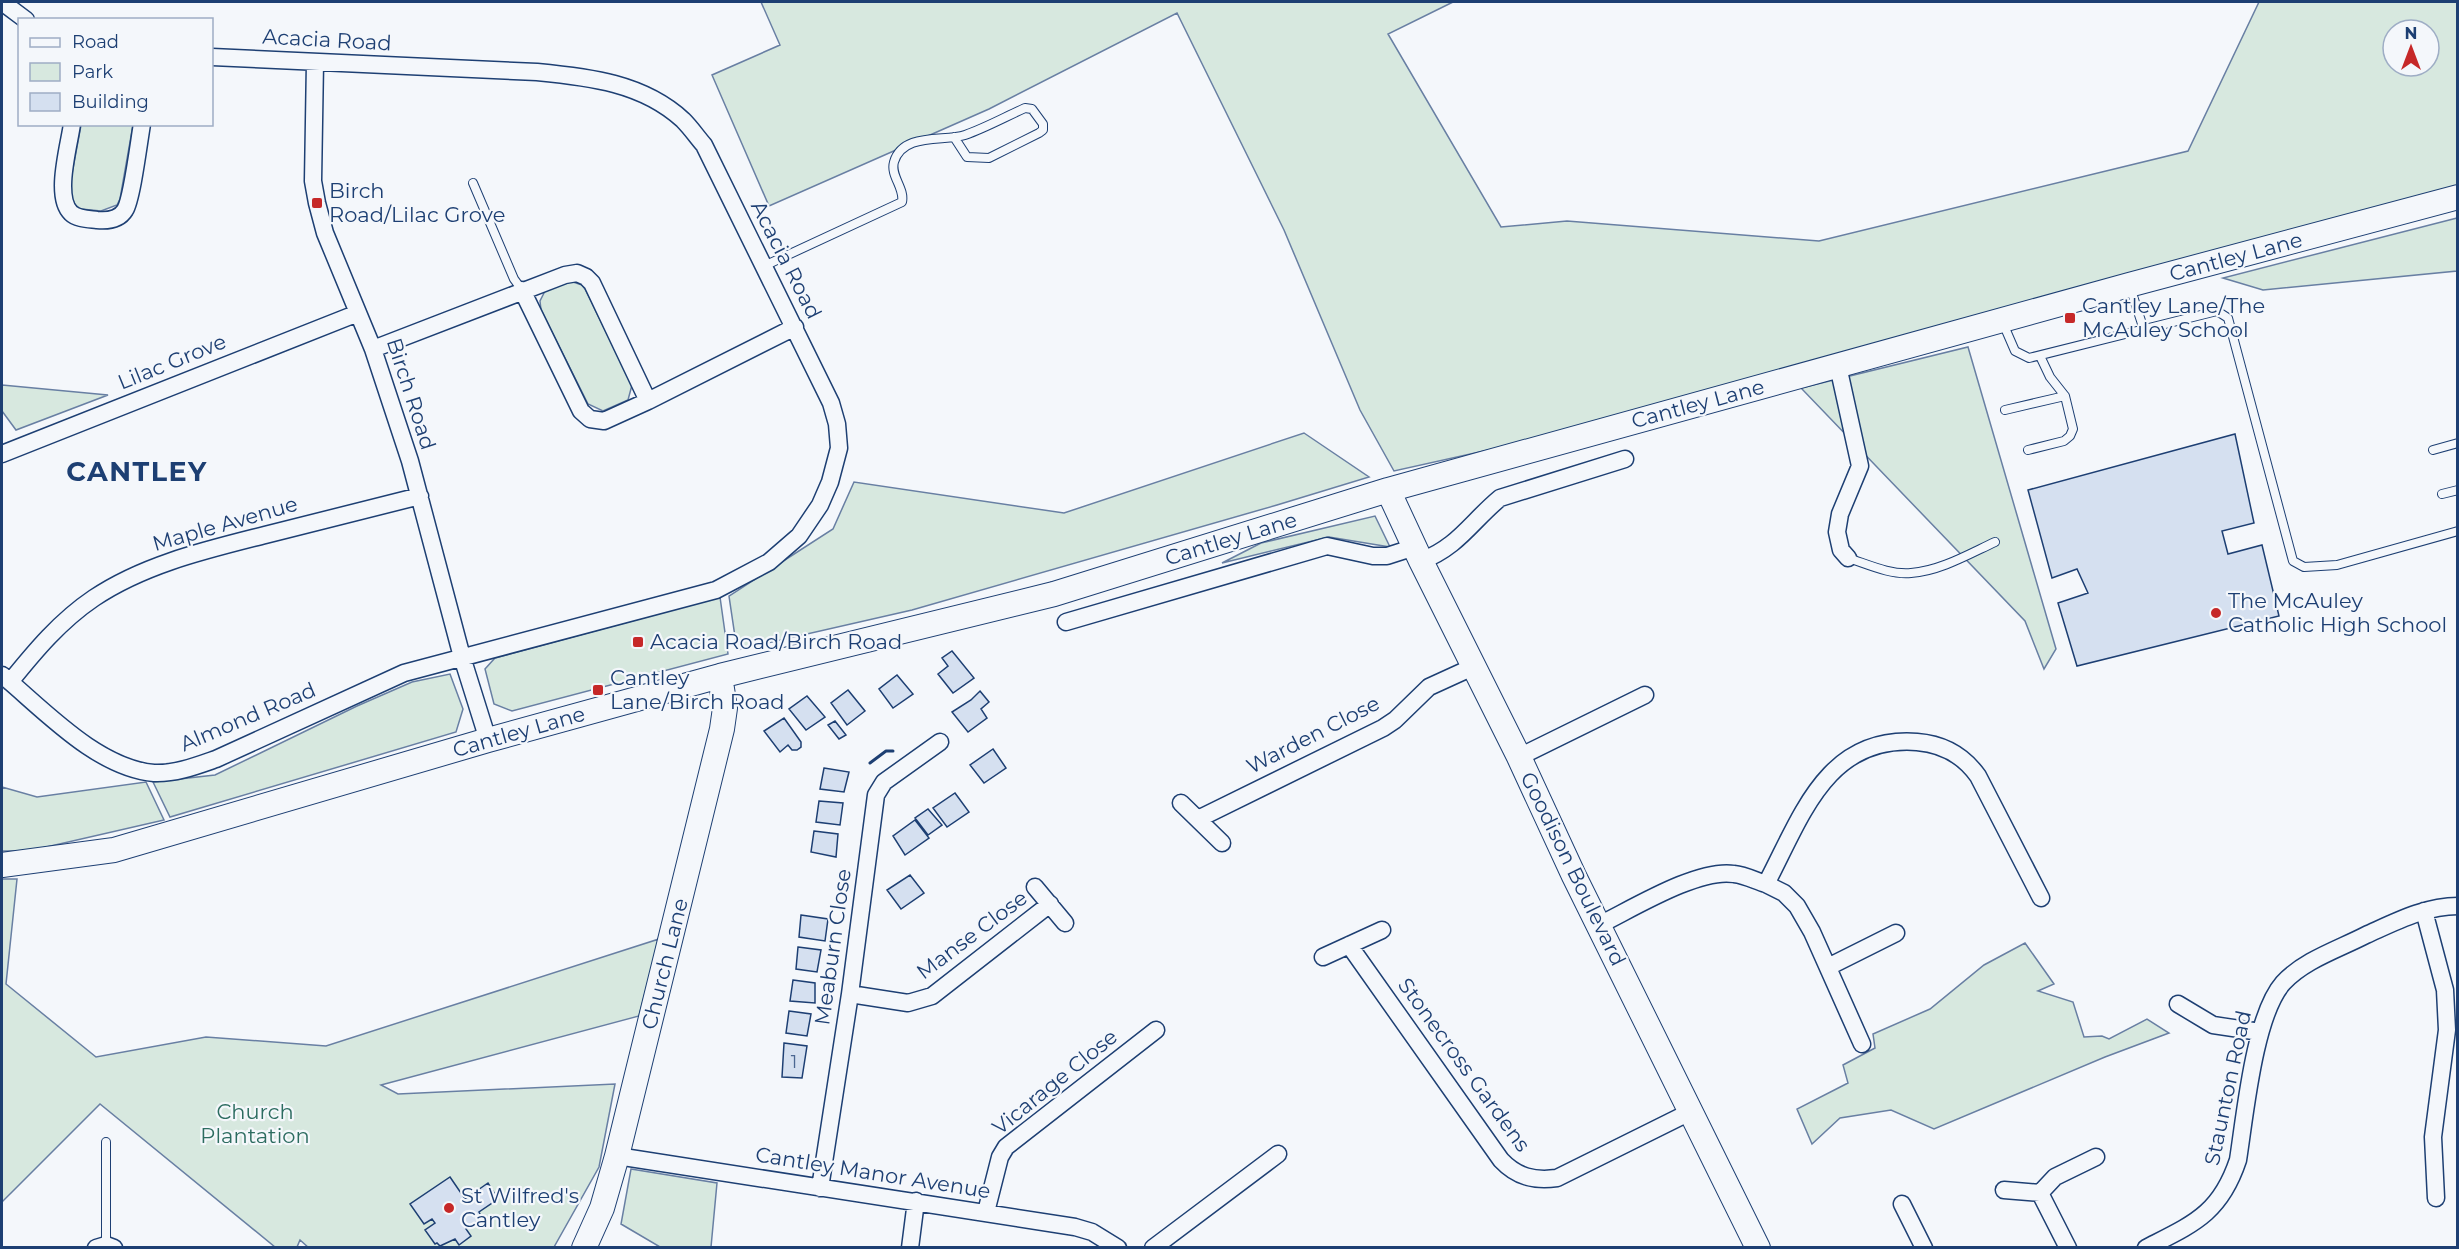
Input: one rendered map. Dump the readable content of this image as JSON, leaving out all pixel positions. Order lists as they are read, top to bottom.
{
  "streets": {
    "main road": ["Cantley Lane", "Goodison Boulevard", "Church Lane"],
    "street": [
      "Acacia Road",
      "Lilac Grove",
      "Birch Road",
      "Maple Avenue",
      "Almond Road",
      "Warden Close",
      "Manse Close",
      "Meaburn Close",
      "Stonecross Gardens",
      "Vicarage Close",
      "Staunton Road",
      "Cantley Manor Avenue"
    ]
  },
  "crossings": [
    ["Acacia Road", "Birch Road"],
    ["Acacia Road", "Almond Road"],
    ["Cantley Lane", "Birch Road"],
    ["Cantley Lane", "Goodison Boulevard"],
    ["Cantley Lane", "Church Lane"],
    ["Lilac Grove", "Birch Road"],
    ["Birch Road", "Maple Avenue"],
    ["Birch Road", "Almond Road"],
    ["Maple Avenue", "Almond Road"],
    ["Warden Close", "Goodison Boulevard"],
    ["Goodison Boulevard", "Stonecross Gardens"],
    ["Manse Close", "Meaburn Close"],
    ["Meaburn Close", "Cantley Manor Avenue"],
    ["Church Lane", "Cantley Manor Avenue"],
    ["Vicarage Close", "Cantley Manor Avenue"]
  ],
  "districts": ["CANTLEY"],
  "parks": ["Church Plantation"],
  "places": {
    "transit": [
      "Birch Road/Lilac Grove",
      "Cantley Lane/The McAuley School",
      "Acacia Road/Birch Road",
      "Cantley Lane/Birch Road"
    ],
    "other": ["The McAuley Catholic High School", "St Wilfred's Cantley"]
  },
  "house_numbers": ["1"],
  "legend": ["Road", "Park", "Building"],
  "north": "top"
}
